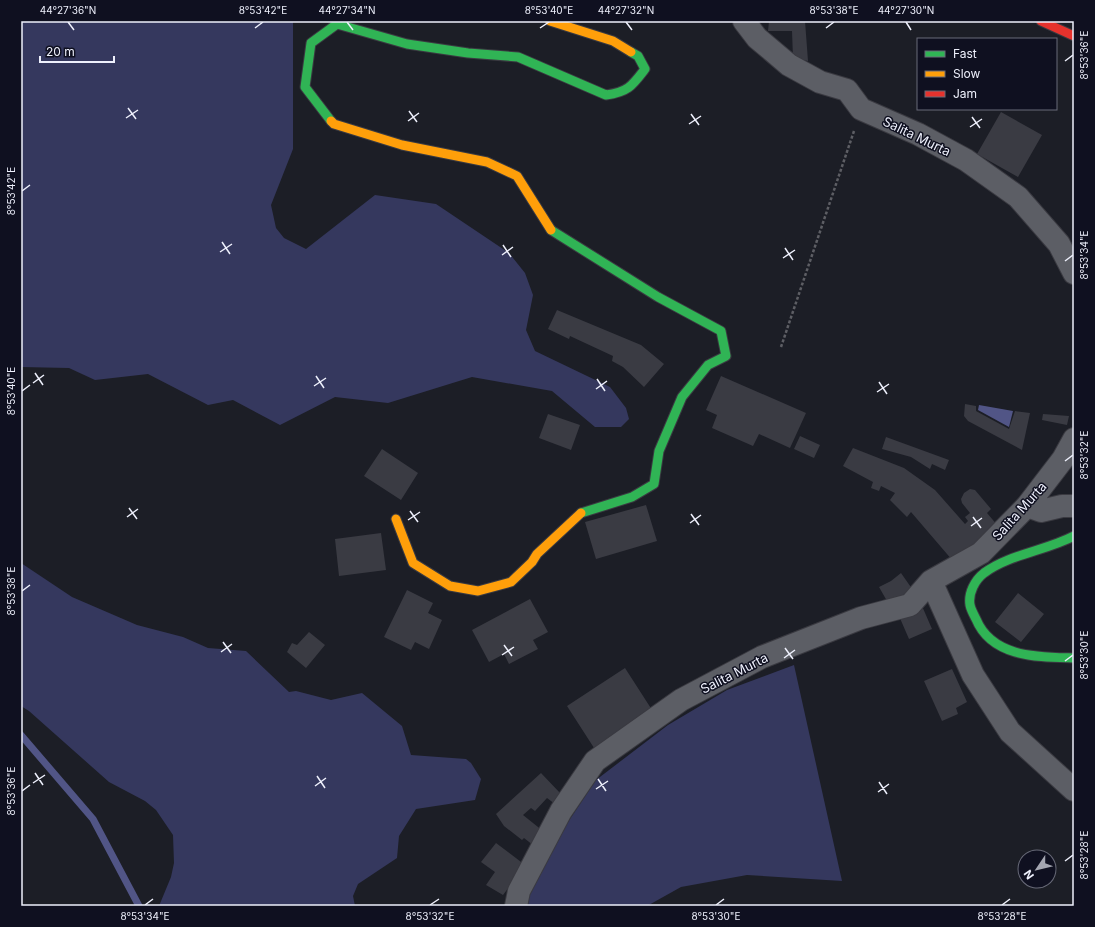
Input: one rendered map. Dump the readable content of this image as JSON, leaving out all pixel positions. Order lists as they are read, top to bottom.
{
  "streets": {
    "street": ["Salita Murta"]
  },
  "legend": ["Fast", "Slow", "Jam"],
  "scale_bar": "20 m",
  "north": "bottom left",
  "coordinates": [
    "44°27'36\"N",
    "8°53'42\"E",
    "44°27'34\"N",
    "8°53'40\"E",
    "44°27'32\"N",
    "8°53'38\"E",
    "44°27'30\"N",
    "8°53'36\"E",
    "8°53'34\"E",
    "8°53'32\"E",
    "8°53'30\"E",
    "8°53'28\"E"
  ]
}
